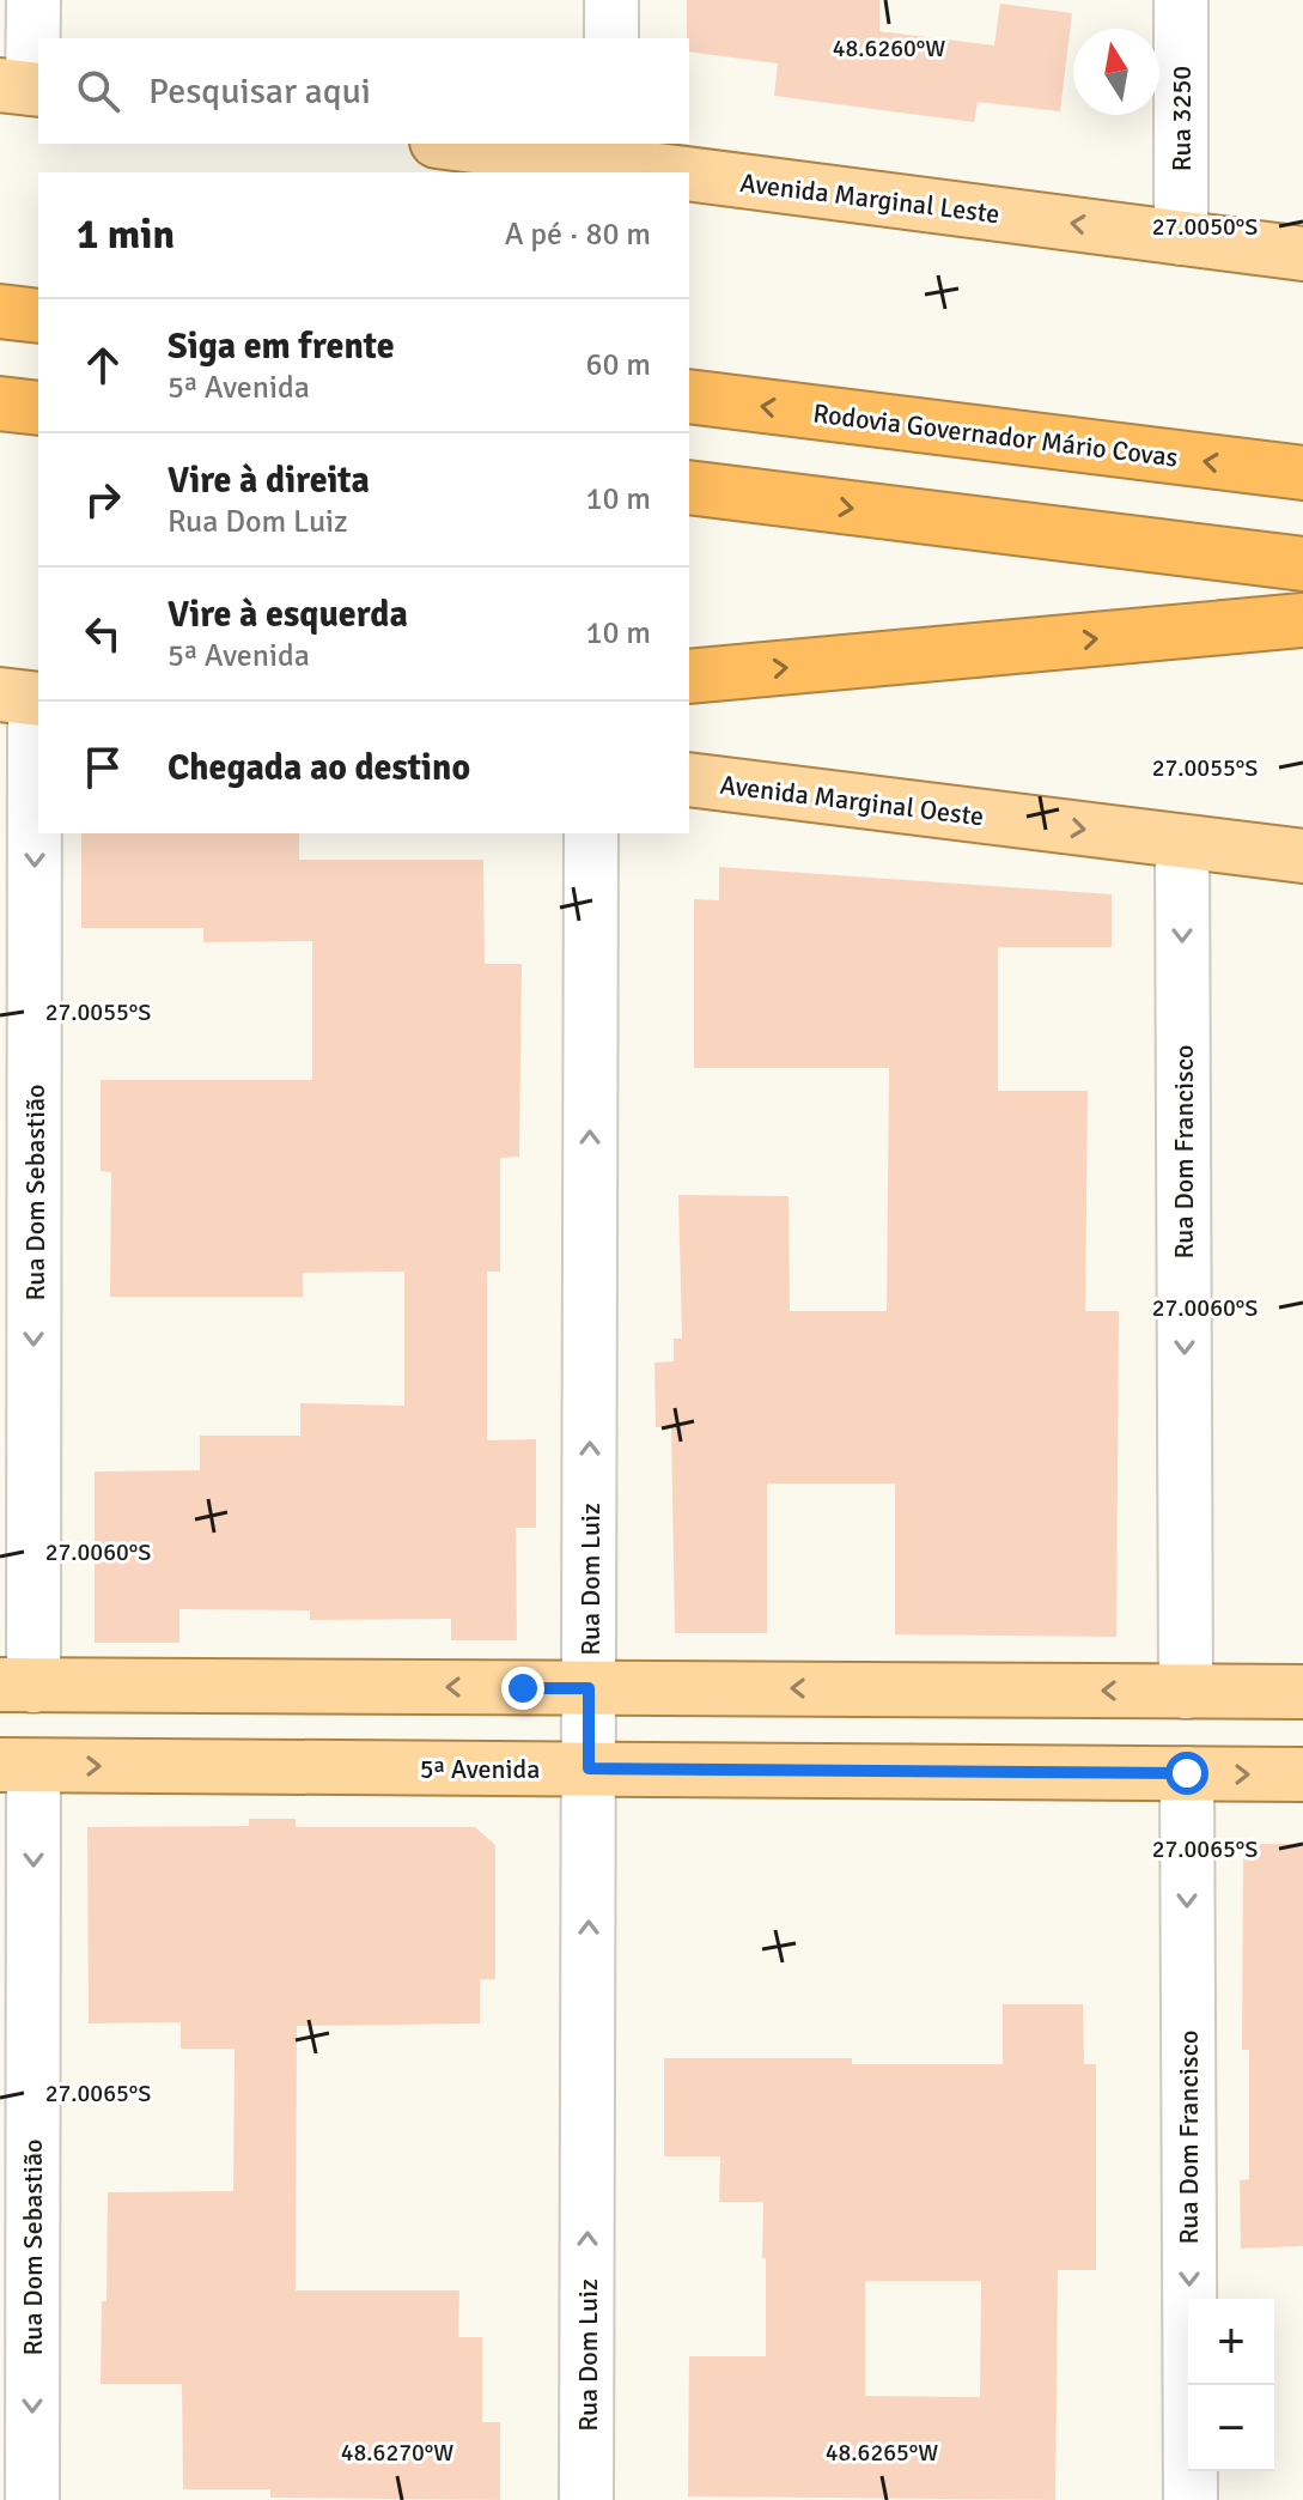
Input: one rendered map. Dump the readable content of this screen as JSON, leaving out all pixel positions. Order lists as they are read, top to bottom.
{
  "streets": {
    "highway": ["Rodovia Governador Mário Covas"],
    "main road": ["Avenida Marginal Leste", "Avenida Marginal Oeste", "5ª Avenida"],
    "street": [
      "Rua 3250",
      "Rua Dom Francisco",
      "Rua Dom Sebastião",
      "Rua Dom Luiz"
    ]
  },
  "crossings": [
    ["Rua 3250", "Avenida Marginal Leste"],
    ["Avenida Marginal Oeste", "Rua Dom Francisco"],
    ["Rua Dom Francisco", "5ª Avenida"],
    ["Rua Dom Sebastião", "5ª Avenida"],
    ["Rua Dom Luiz", "5ª Avenida"]
  ],
  "one_way": [
    "Avenida Marginal Leste",
    "Avenida Marginal Oeste",
    "Rua Dom Francisco",
    "Rua Dom Sebastião",
    "Rua Dom Luiz"
  ],
  "north": "top",
  "page": {
    "search": "Pesquisar aqui",
    "heading": ["1 min", "A pé · 80 m"],
    "list": [
      ["Siga em frente", "5ª Avenida", "60 m"],
      ["Vire à direita", "Rua Dom Luiz", "10 m"],
      ["Vire à esquerda", "5ª Avenida", "10 m"],
      "Chegada ao destino"
    ],
    "map_buttons": ["+", "−"]
  },
  "coordinates": [
    "48.6260°W",
    "27.0050°S",
    "27.0055°S",
    "27.0060°S",
    "27.0065°S",
    "48.6270°W",
    "48.6265°W"
  ]
}
